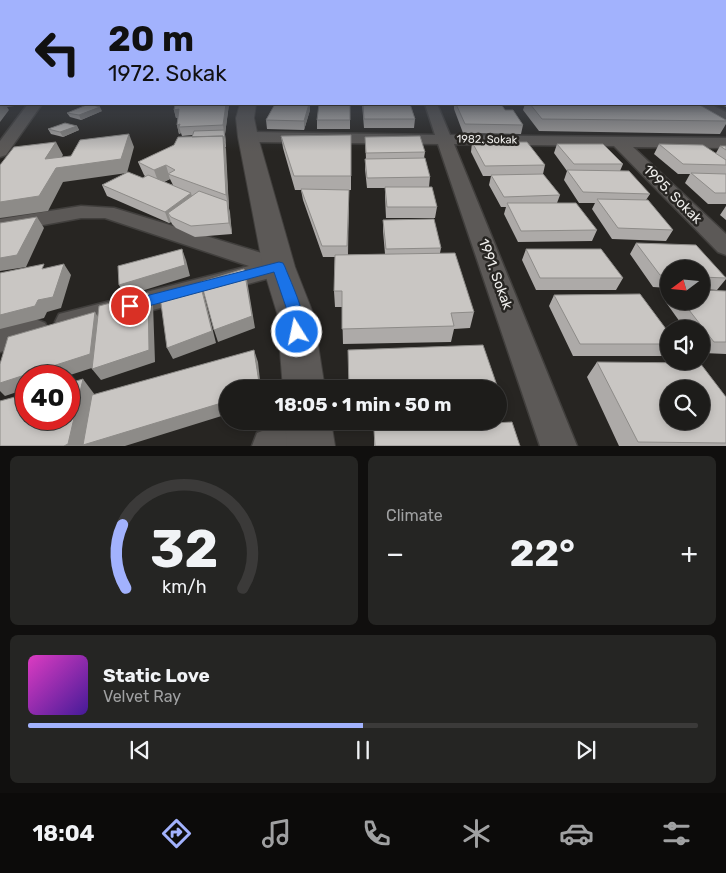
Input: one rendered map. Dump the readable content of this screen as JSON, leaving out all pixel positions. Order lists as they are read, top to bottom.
{
  "streets": {
    "street": ["1982. Sokak", "1995. Sokak", "1991. Sokak"]
  },
  "crossings": [
    ["1982. Sokak", "1995. Sokak"],
    ["1982. Sokak", "1991. Sokak"]
  ],
  "north": "left",
  "page": {
    "turn": ["20 m", "1972. Sokak"],
    "limit": "40",
    "trip": "18:05 · 1 min · 50 m",
    "tile": "Climate",
    "heat": ["−", "22°", "+"],
    "song": ["Static Love", "Velvet Ray"],
    "tabs": "18:04",
    "gauge": ["32", "km/h"]
  }
}
